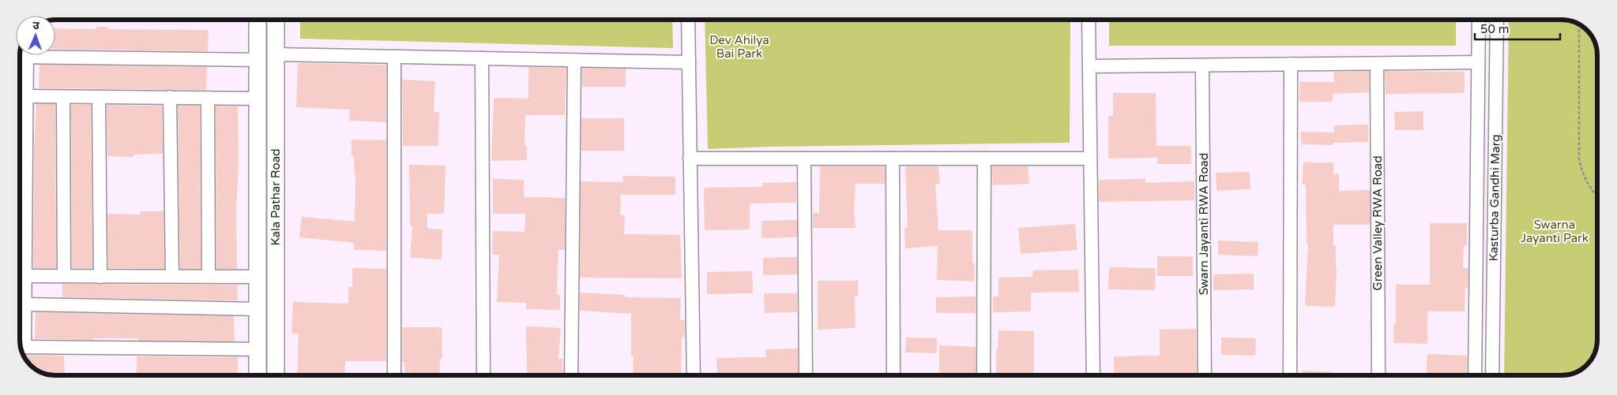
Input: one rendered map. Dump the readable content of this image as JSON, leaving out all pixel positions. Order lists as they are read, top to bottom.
{
  "streets": {
    "street": [
      "Kala Pathar Road",
      "Kasturba Gandhi Marg",
      "Green Valley RWA Road",
      "Swarn Jayanti RWA Road"
    ]
  },
  "parks": ["Dev Ahilya Bai Park", "Swarna Jayanti Park"],
  "scale_bar": "50 m",
  "north": "top"
}
